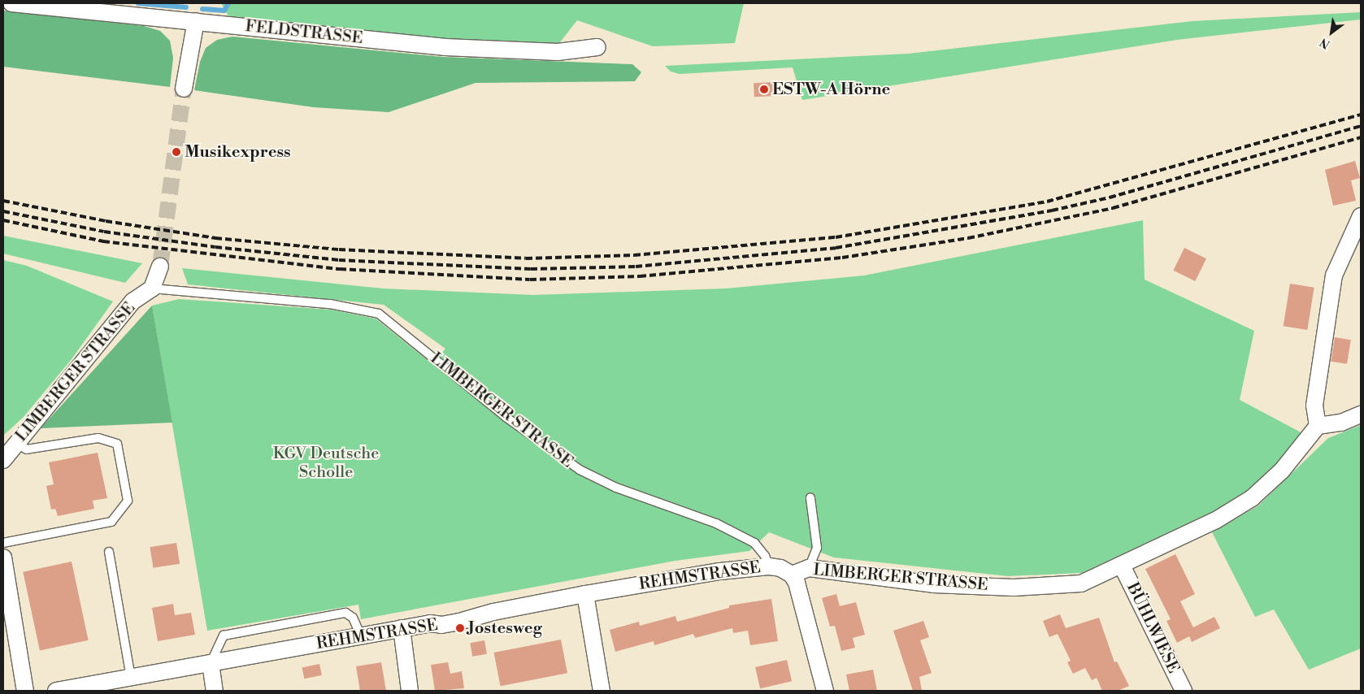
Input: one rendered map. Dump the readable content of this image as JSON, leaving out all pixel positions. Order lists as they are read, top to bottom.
{
  "streets": {
    "street": [
      "FELDSTRASSE",
      "LIMBERGER STRASSE",
      "REHMSTRASSE",
      "BÜHLWIESE"
    ]
  },
  "crossings": [
    ["LIMBERGER STRASSE", "REHMSTRASSE"],
    ["LIMBERGER STRASSE", "BÜHLWIESE"]
  ],
  "parks": ["KGV Deutsche Scholle"],
  "places": ["ESTW-A Hörne", "Musikexpress", "Jostesweg"],
  "north": "bottom left"
}
